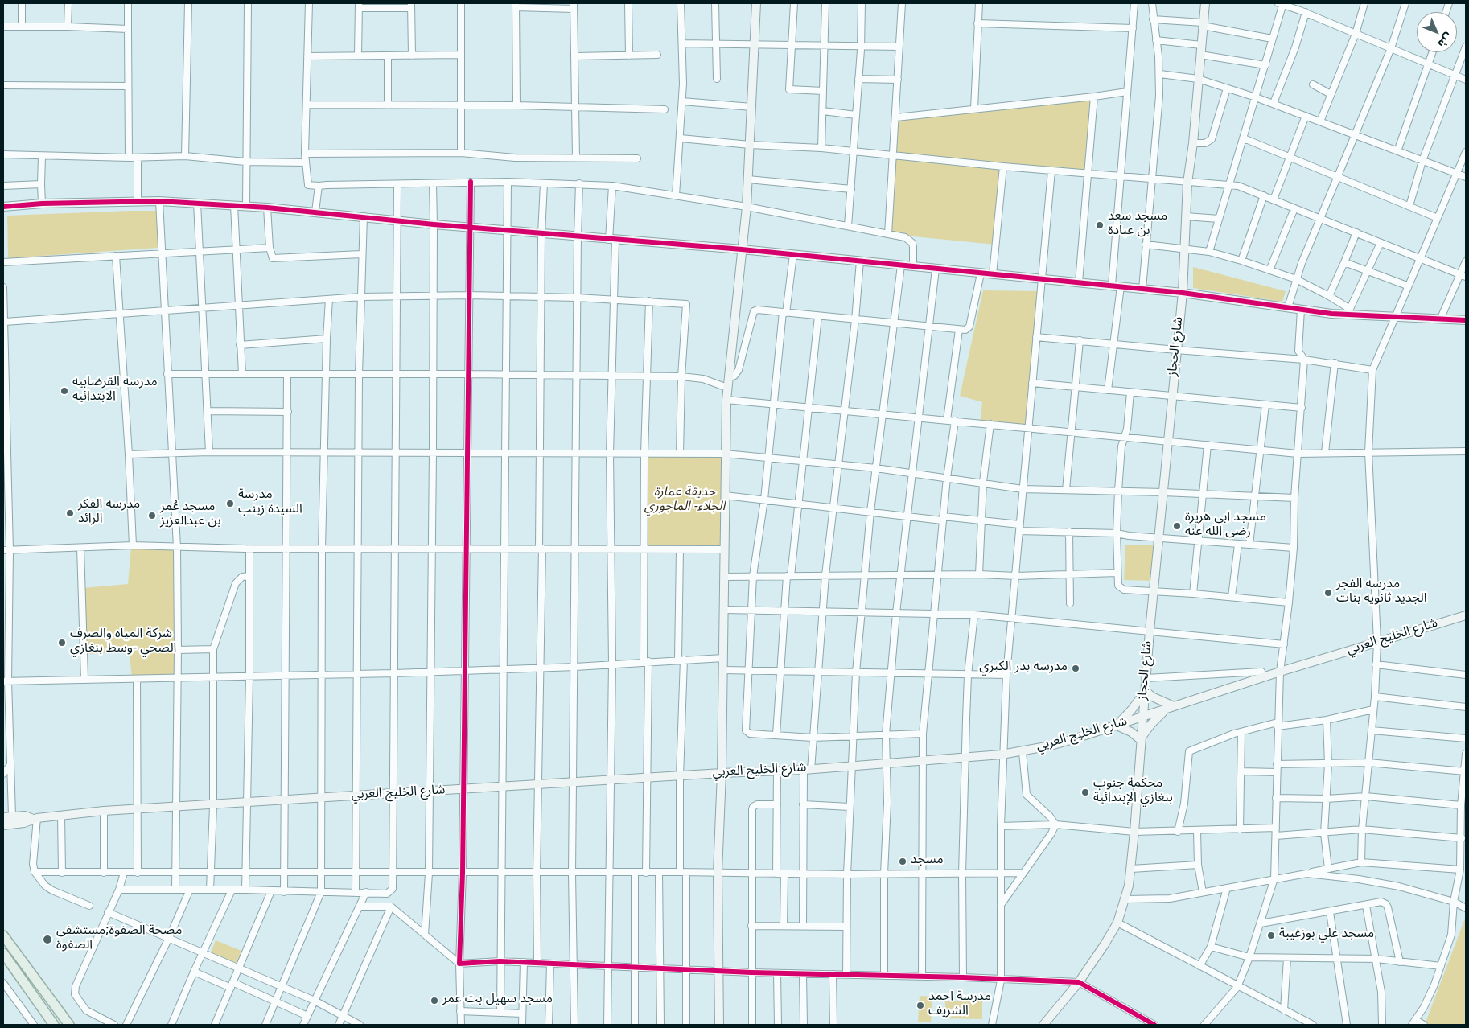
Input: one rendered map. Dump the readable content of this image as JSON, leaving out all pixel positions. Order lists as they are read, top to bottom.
{
  "streets": {
    "main road": ["شارع الحجاز", "شارع الخليج العربي"]
  },
  "crossings": [
    ["شارع الحجاز", "شارع الخليج العربي"]
  ],
  "parks": ["حديقة عمارة الجلاء- الماجوري"],
  "places": [
    "مسجد سعد بن عبادة",
    "مدرسه القرضابيه الابتدائيه",
    "مدرسة السيدة زينب",
    "مدرسه الفكر الرائد",
    "مسجد عُمر بن عبدالعزيز",
    "مسجد ابي هريرة رضى الله عنه",
    "مدرسه الفجر الجديد ثانويه بنات",
    "شركة المياه والصرف الصحي -وسط بنغازي",
    "مدرسه بدر الكبري",
    "محكمة جنوب بنغازي الإبتدائية",
    "مسجد",
    "مسجد علي بوزغيبة",
    "مصحة الصفوة;مستشفى الصفوة",
    "مسجد سهيل بت عمر",
    "مدرسة احمد الشريف"
  ],
  "north": "bottom right"
}
